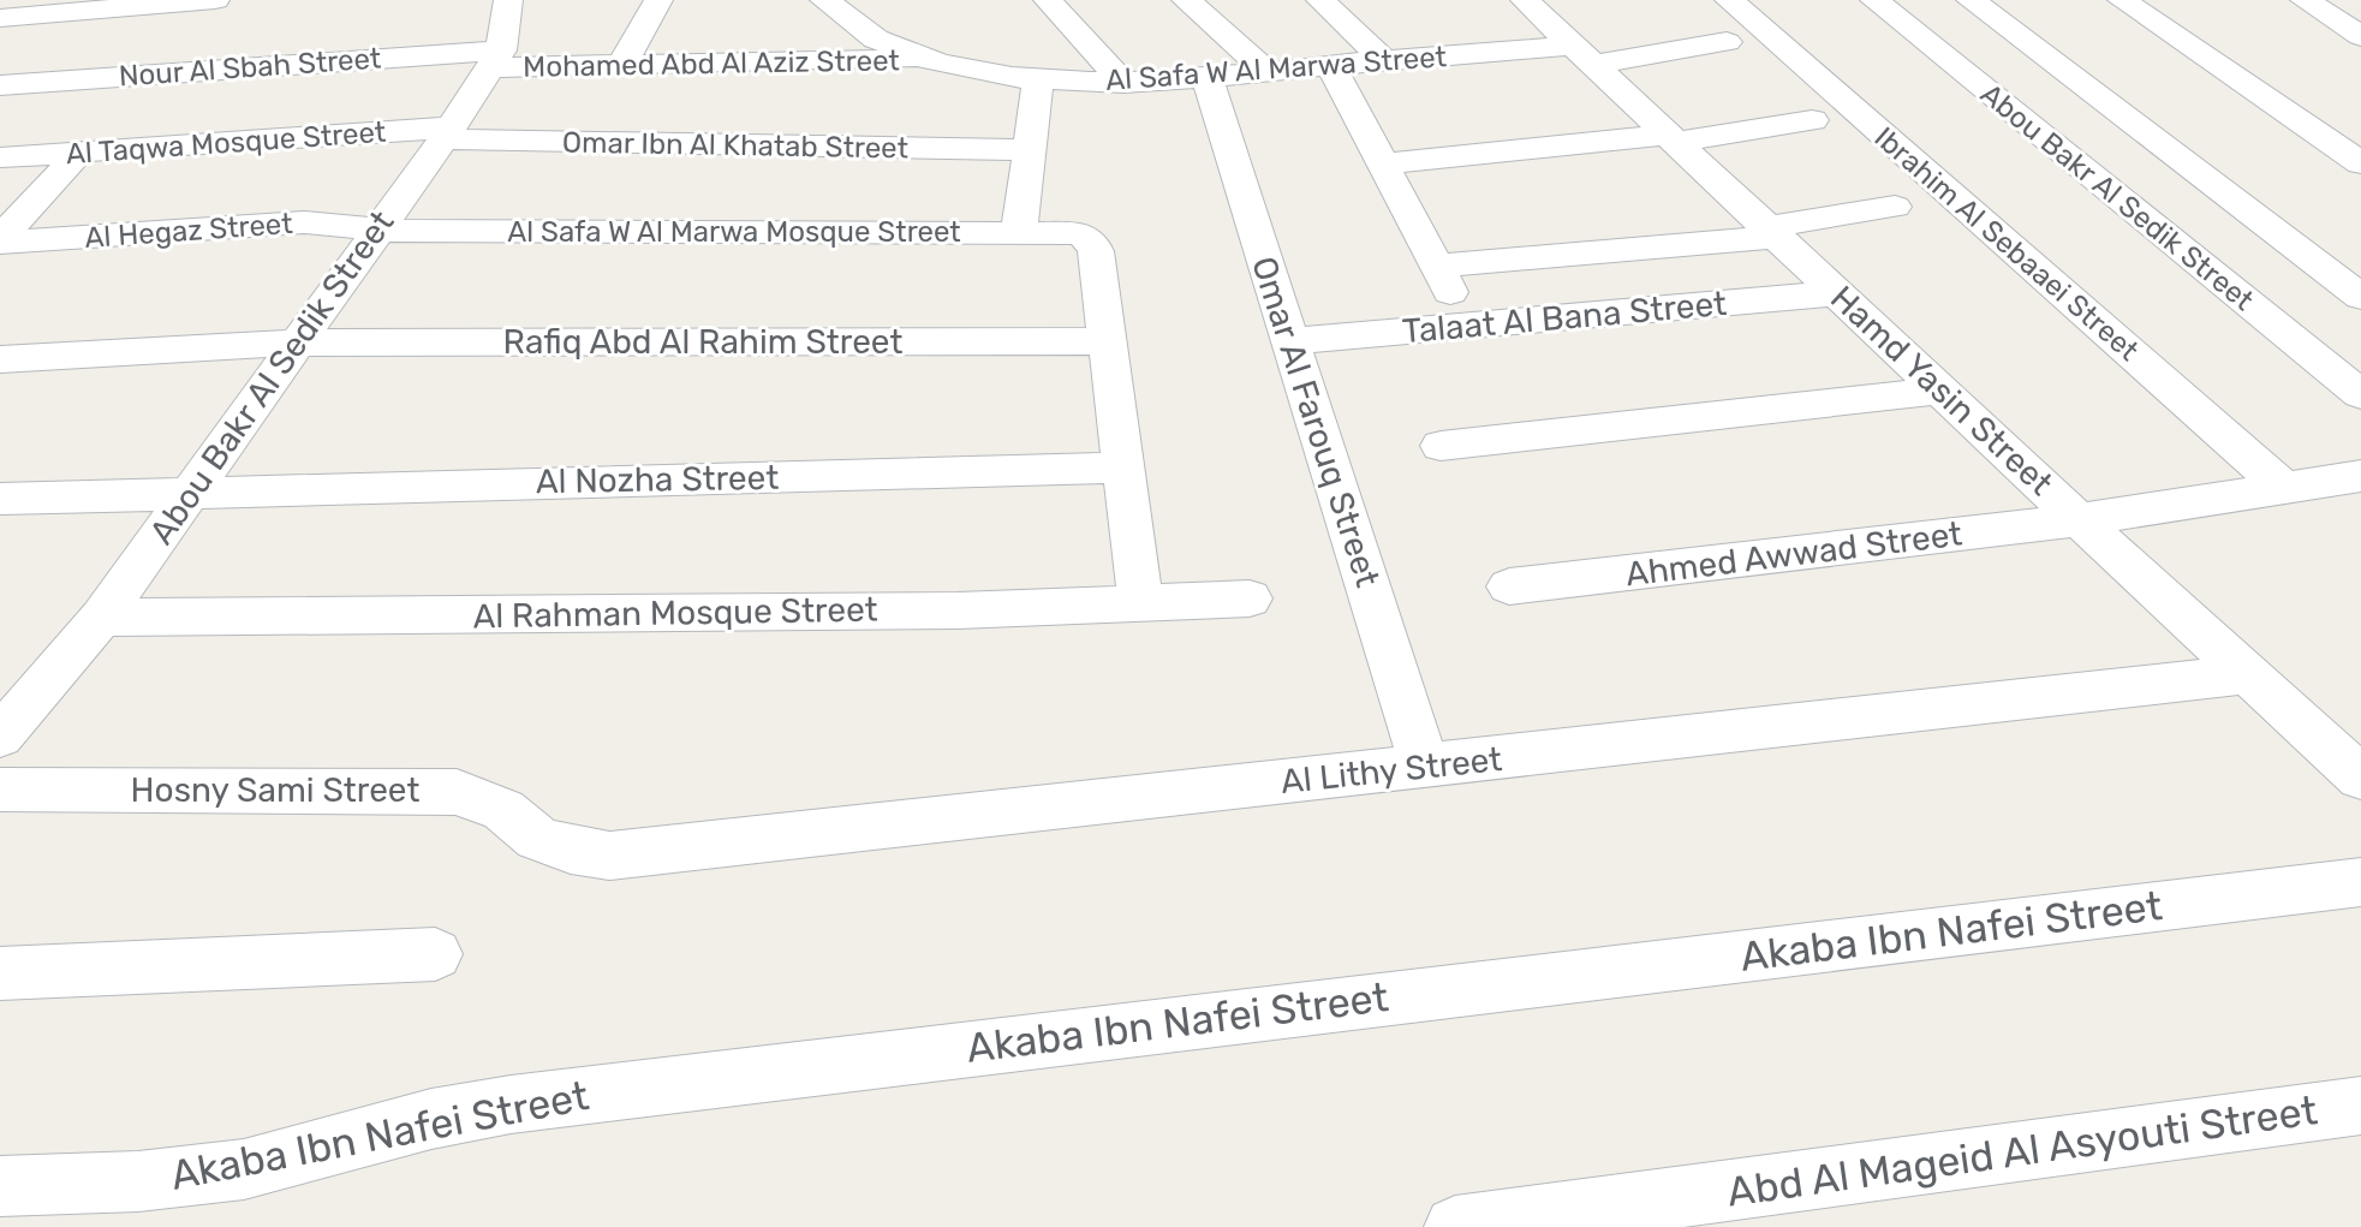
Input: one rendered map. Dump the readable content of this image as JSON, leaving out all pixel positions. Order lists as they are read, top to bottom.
{
  "streets": {
    "street": [
      "Mohamed Abd Al Aziz Street",
      "Nour Al Sbah Street",
      "Al Safa W Al Marwa Street",
      "Al Taqwa Mosque Street",
      "Omar Ibn Al Khatab Street",
      "Abou Bakr Al Sedik Street",
      "Al Hegaz Street",
      "Al Safa W Al Marwa Mosque Street",
      "Ibrahim Al Sebaaei Street",
      "Talaat Al Bana Street",
      "Rafiq Abd Al Rahim Street",
      "Hamd Yasin Street",
      "Omar Al Farouq Street",
      "Al Nozha Street",
      "Ahmed Awwad Street",
      "Al Rahman Mosque Street",
      "Al Lithy Street",
      "Hosny Sami Street",
      "Akaba Ibn Nafei Street",
      "Abd Al Mageid Al Asyouti Street"
    ]
  },
  "crossings": [
    ["Mohamed Abd Al Aziz Street", "Nour Al Sbah Street"],
    ["Mohamed Abd Al Aziz Street", "Al Safa W Al Marwa Street"],
    ["Mohamed Abd Al Aziz Street", "Abou Bakr Al Sedik Street"],
    ["Nour Al Sbah Street", "Abou Bakr Al Sedik Street"],
    ["Al Safa W Al Marwa Street", "Hamd Yasin Street"],
    ["Al Safa W Al Marwa Street", "Omar Al Farouq Street"],
    ["Al Taqwa Mosque Street", "Omar Ibn Al Khatab Street"],
    ["Al Taqwa Mosque Street", "Abou Bakr Al Sedik Street"],
    ["Omar Ibn Al Khatab Street", "Abou Bakr Al Sedik Street"],
    ["Abou Bakr Al Sedik Street", "Al Hegaz Street"],
    ["Abou Bakr Al Sedik Street", "Al Safa W Al Marwa Mosque Street"],
    ["Abou Bakr Al Sedik Street", "Rafiq Abd Al Rahim Street"],
    ["Abou Bakr Al Sedik Street", "Al Nozha Street"],
    ["Abou Bakr Al Sedik Street", "Al Rahman Mosque Street"],
    ["Al Hegaz Street", "Al Safa W Al Marwa Mosque Street"],
    ["Al Safa W Al Marwa Mosque Street", "Rafiq Abd Al Rahim Street"],
    ["Ibrahim Al Sebaaei Street", "Ahmed Awwad Street"],
    ["Talaat Al Bana Street", "Hamd Yasin Street"],
    ["Talaat Al Bana Street", "Omar Al Farouq Street"],
    ["Hamd Yasin Street", "Ahmed Awwad Street"],
    ["Hamd Yasin Street", "Al Lithy Street"],
    ["Omar Al Farouq Street", "Al Lithy Street"],
    ["Al Lithy Street", "Hosny Sami Street"]
  ]
}
